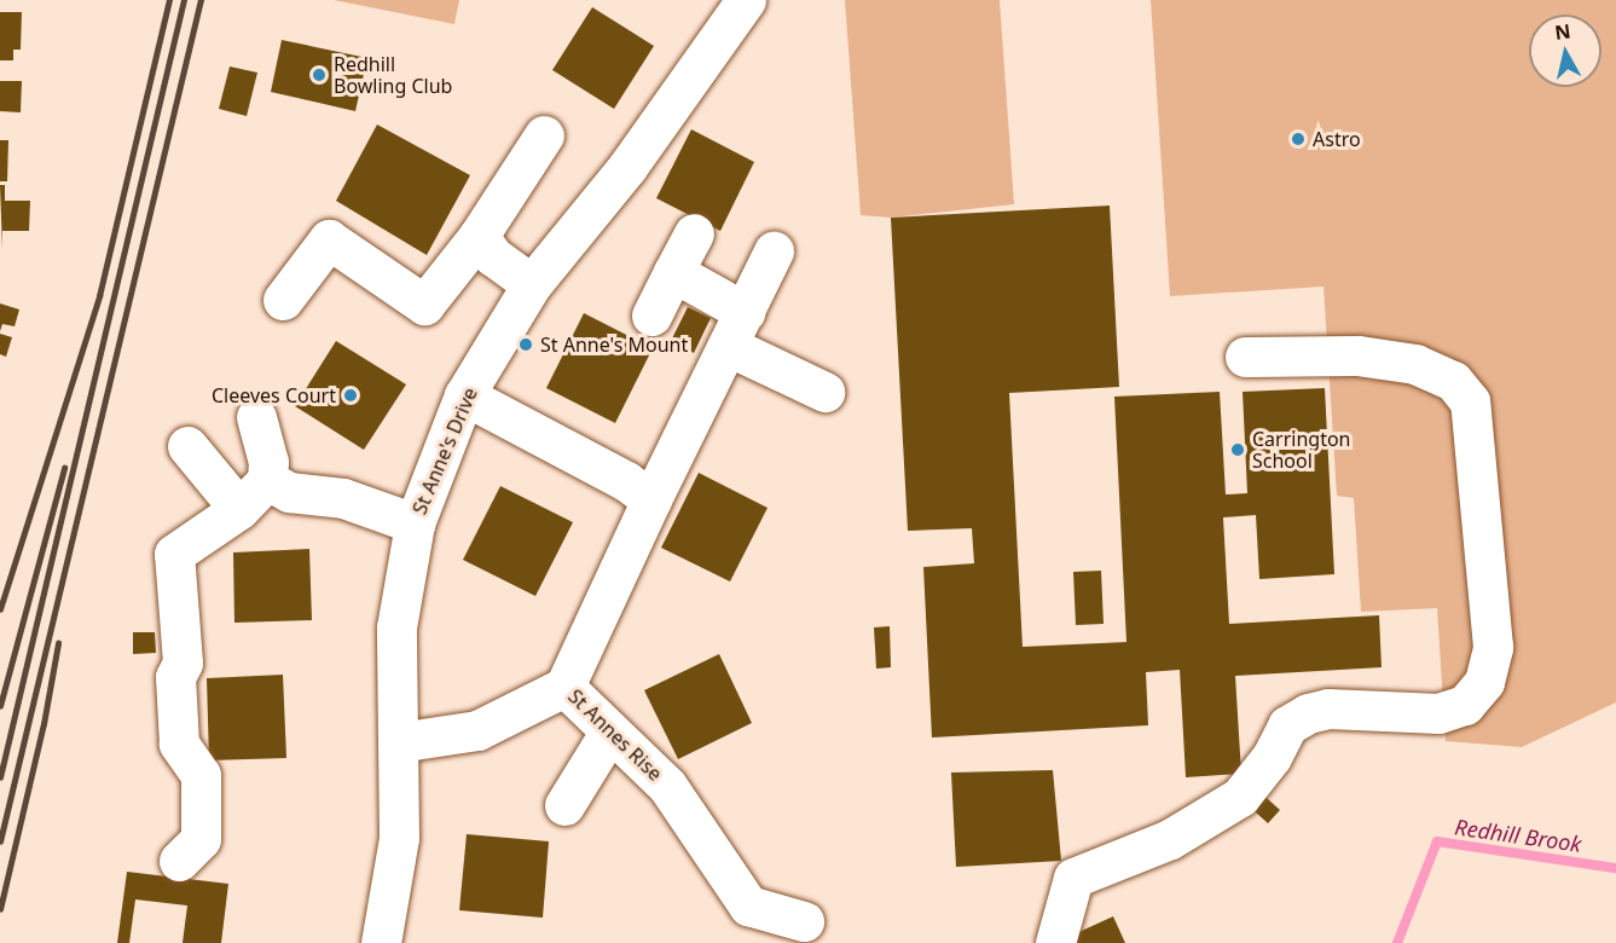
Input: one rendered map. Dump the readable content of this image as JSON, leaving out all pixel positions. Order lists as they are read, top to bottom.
{
  "streets": {
    "street": ["St Anne's Drive", "St Annes Rise"]
  },
  "water": ["Redhill Brook"],
  "places": [
    "Redhill Bowling Club",
    "Astro",
    "St Anne's Mount",
    "Cleeves Court",
    "Carrington School"
  ],
  "north": "top"
}
